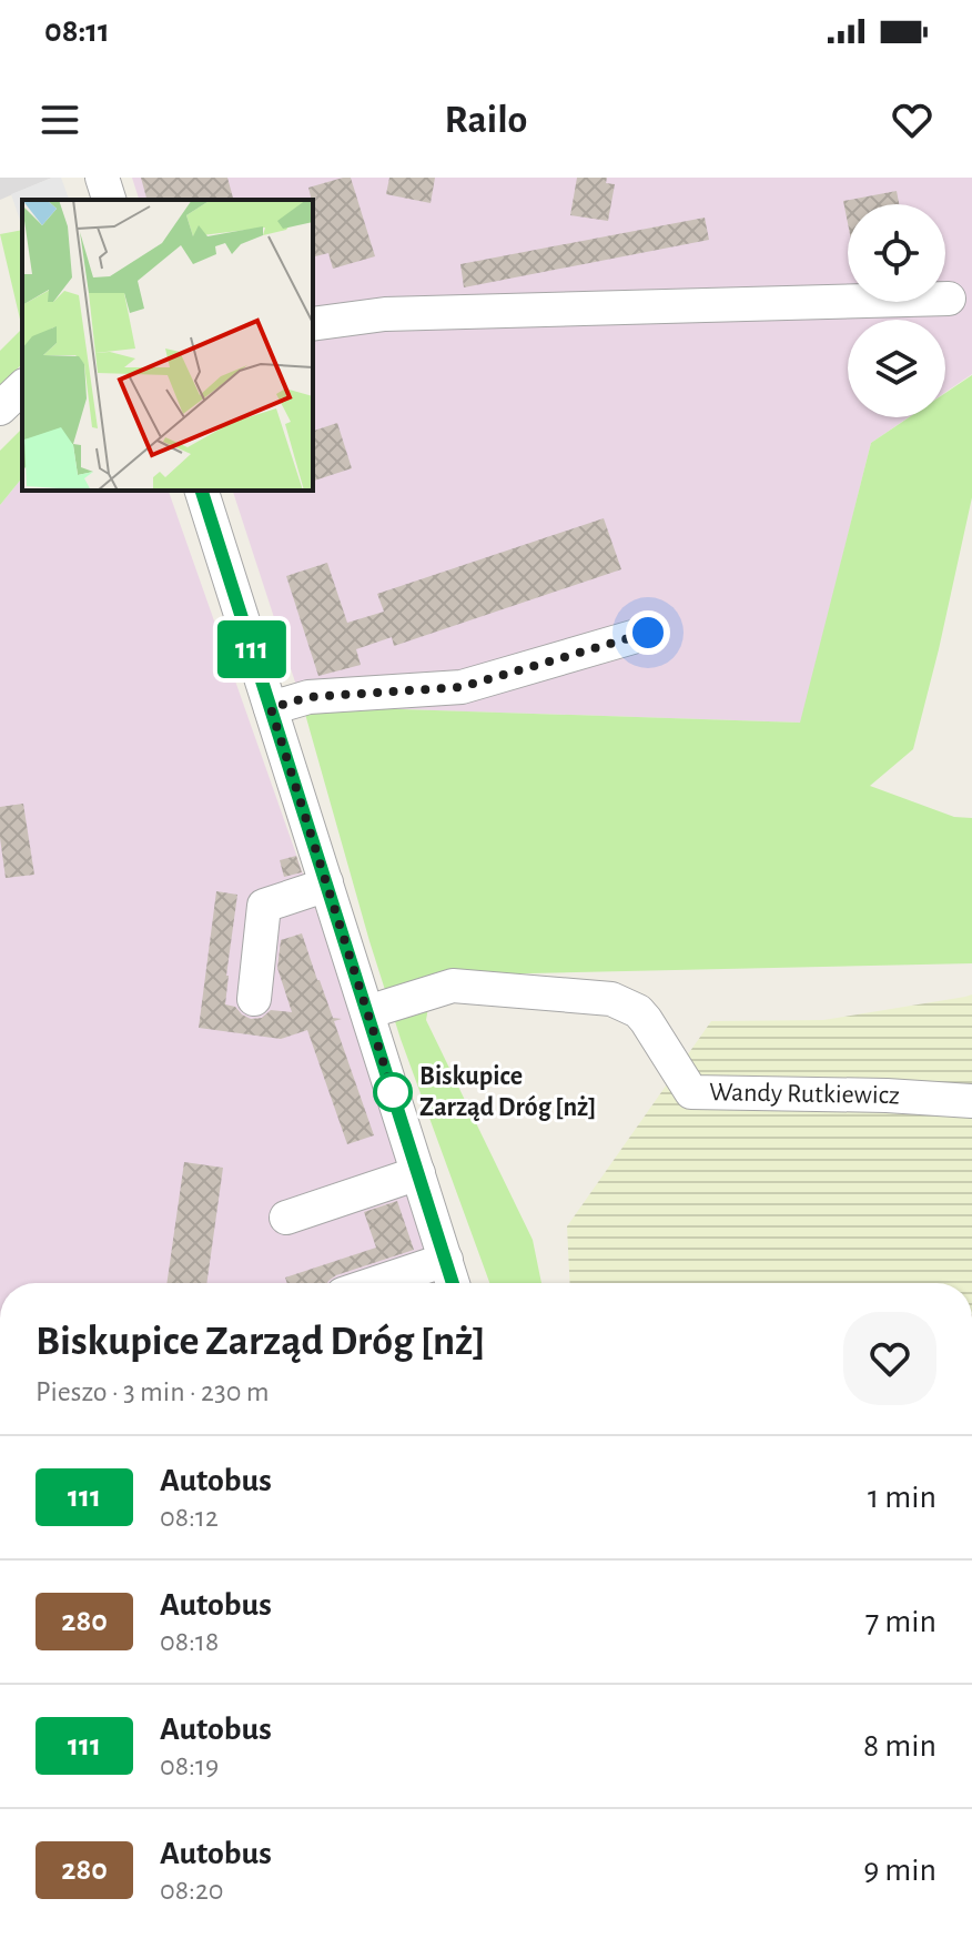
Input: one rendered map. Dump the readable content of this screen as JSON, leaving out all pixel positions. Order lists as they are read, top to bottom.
{
  "streets": {
    "street": ["Wandy Rutkiewicz"]
  },
  "places": ["Biskupice Zarząd Dróg [nż]"],
  "lines": ["bus line 111"],
  "page": {
    "status": "08:11",
    "header": "Railo",
    "on_map": "111",
    "heading": ["Biskupice Zarząd Dróg [nż]", "Pieszo · 3 min · 230 m"],
    "list": [
      {
        "mark": "111",
        "name": "Autobus",
        "note": "08:12",
        "value": "1 min"
      },
      {
        "mark": "280",
        "name": "Autobus",
        "note": "08:18",
        "value": "7 min"
      },
      {
        "mark": "111",
        "name": "Autobus",
        "note": "08:19",
        "value": "8 min"
      },
      {
        "mark": "280",
        "name": "Autobus",
        "note": "08:20",
        "value": "9 min"
      }
    ]
  }
}
